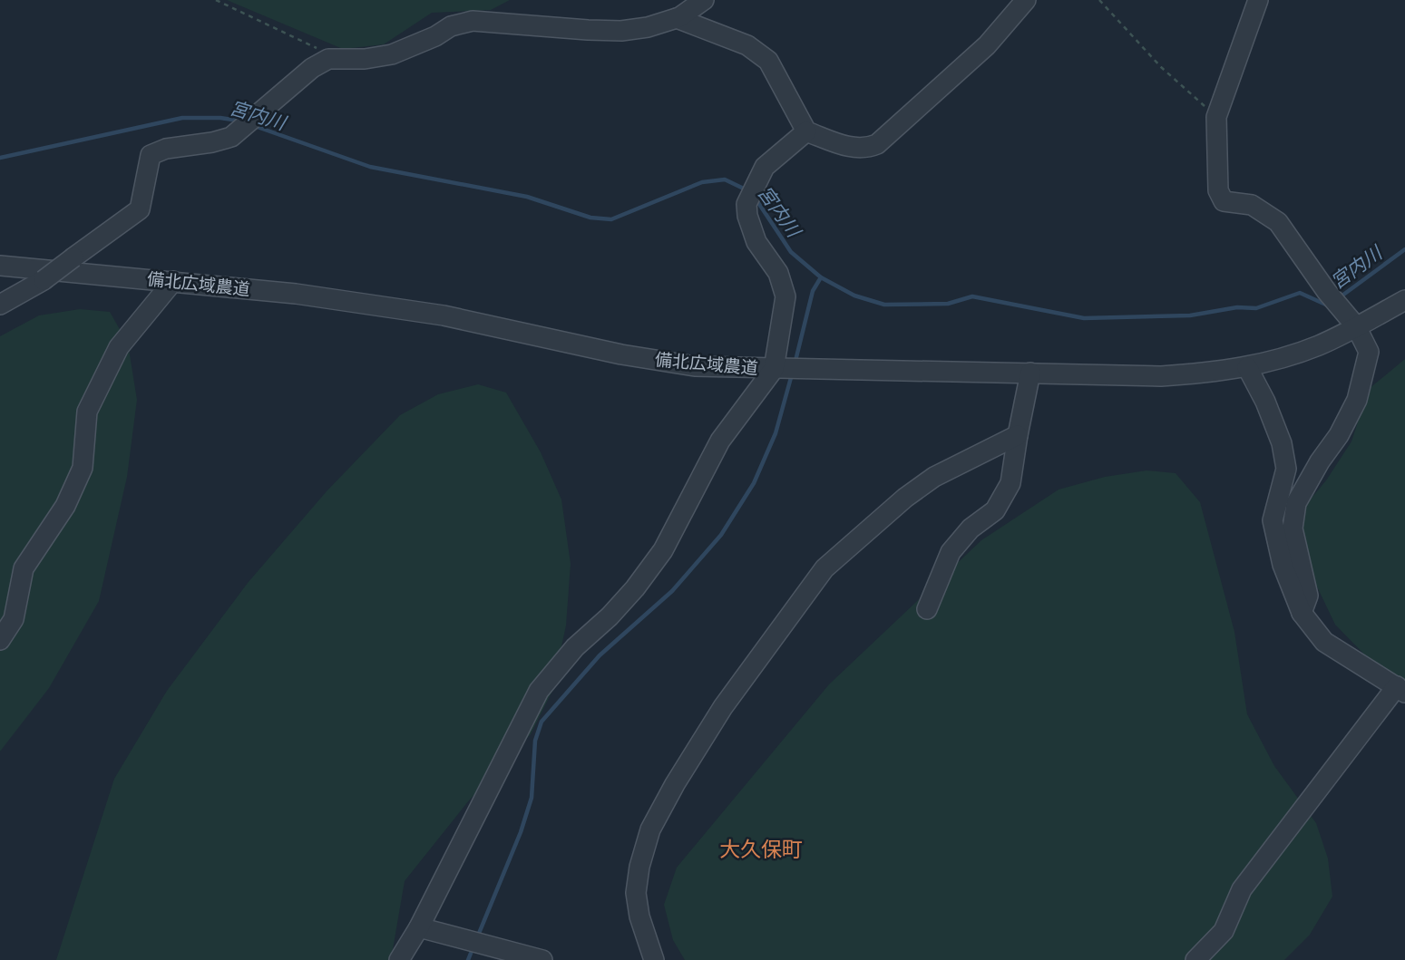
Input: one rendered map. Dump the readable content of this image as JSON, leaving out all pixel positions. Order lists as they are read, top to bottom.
{
  "streets": {
    "street": ["備北広域農道"]
  },
  "districts": ["大久保町"],
  "water": ["宮内川"]
}
